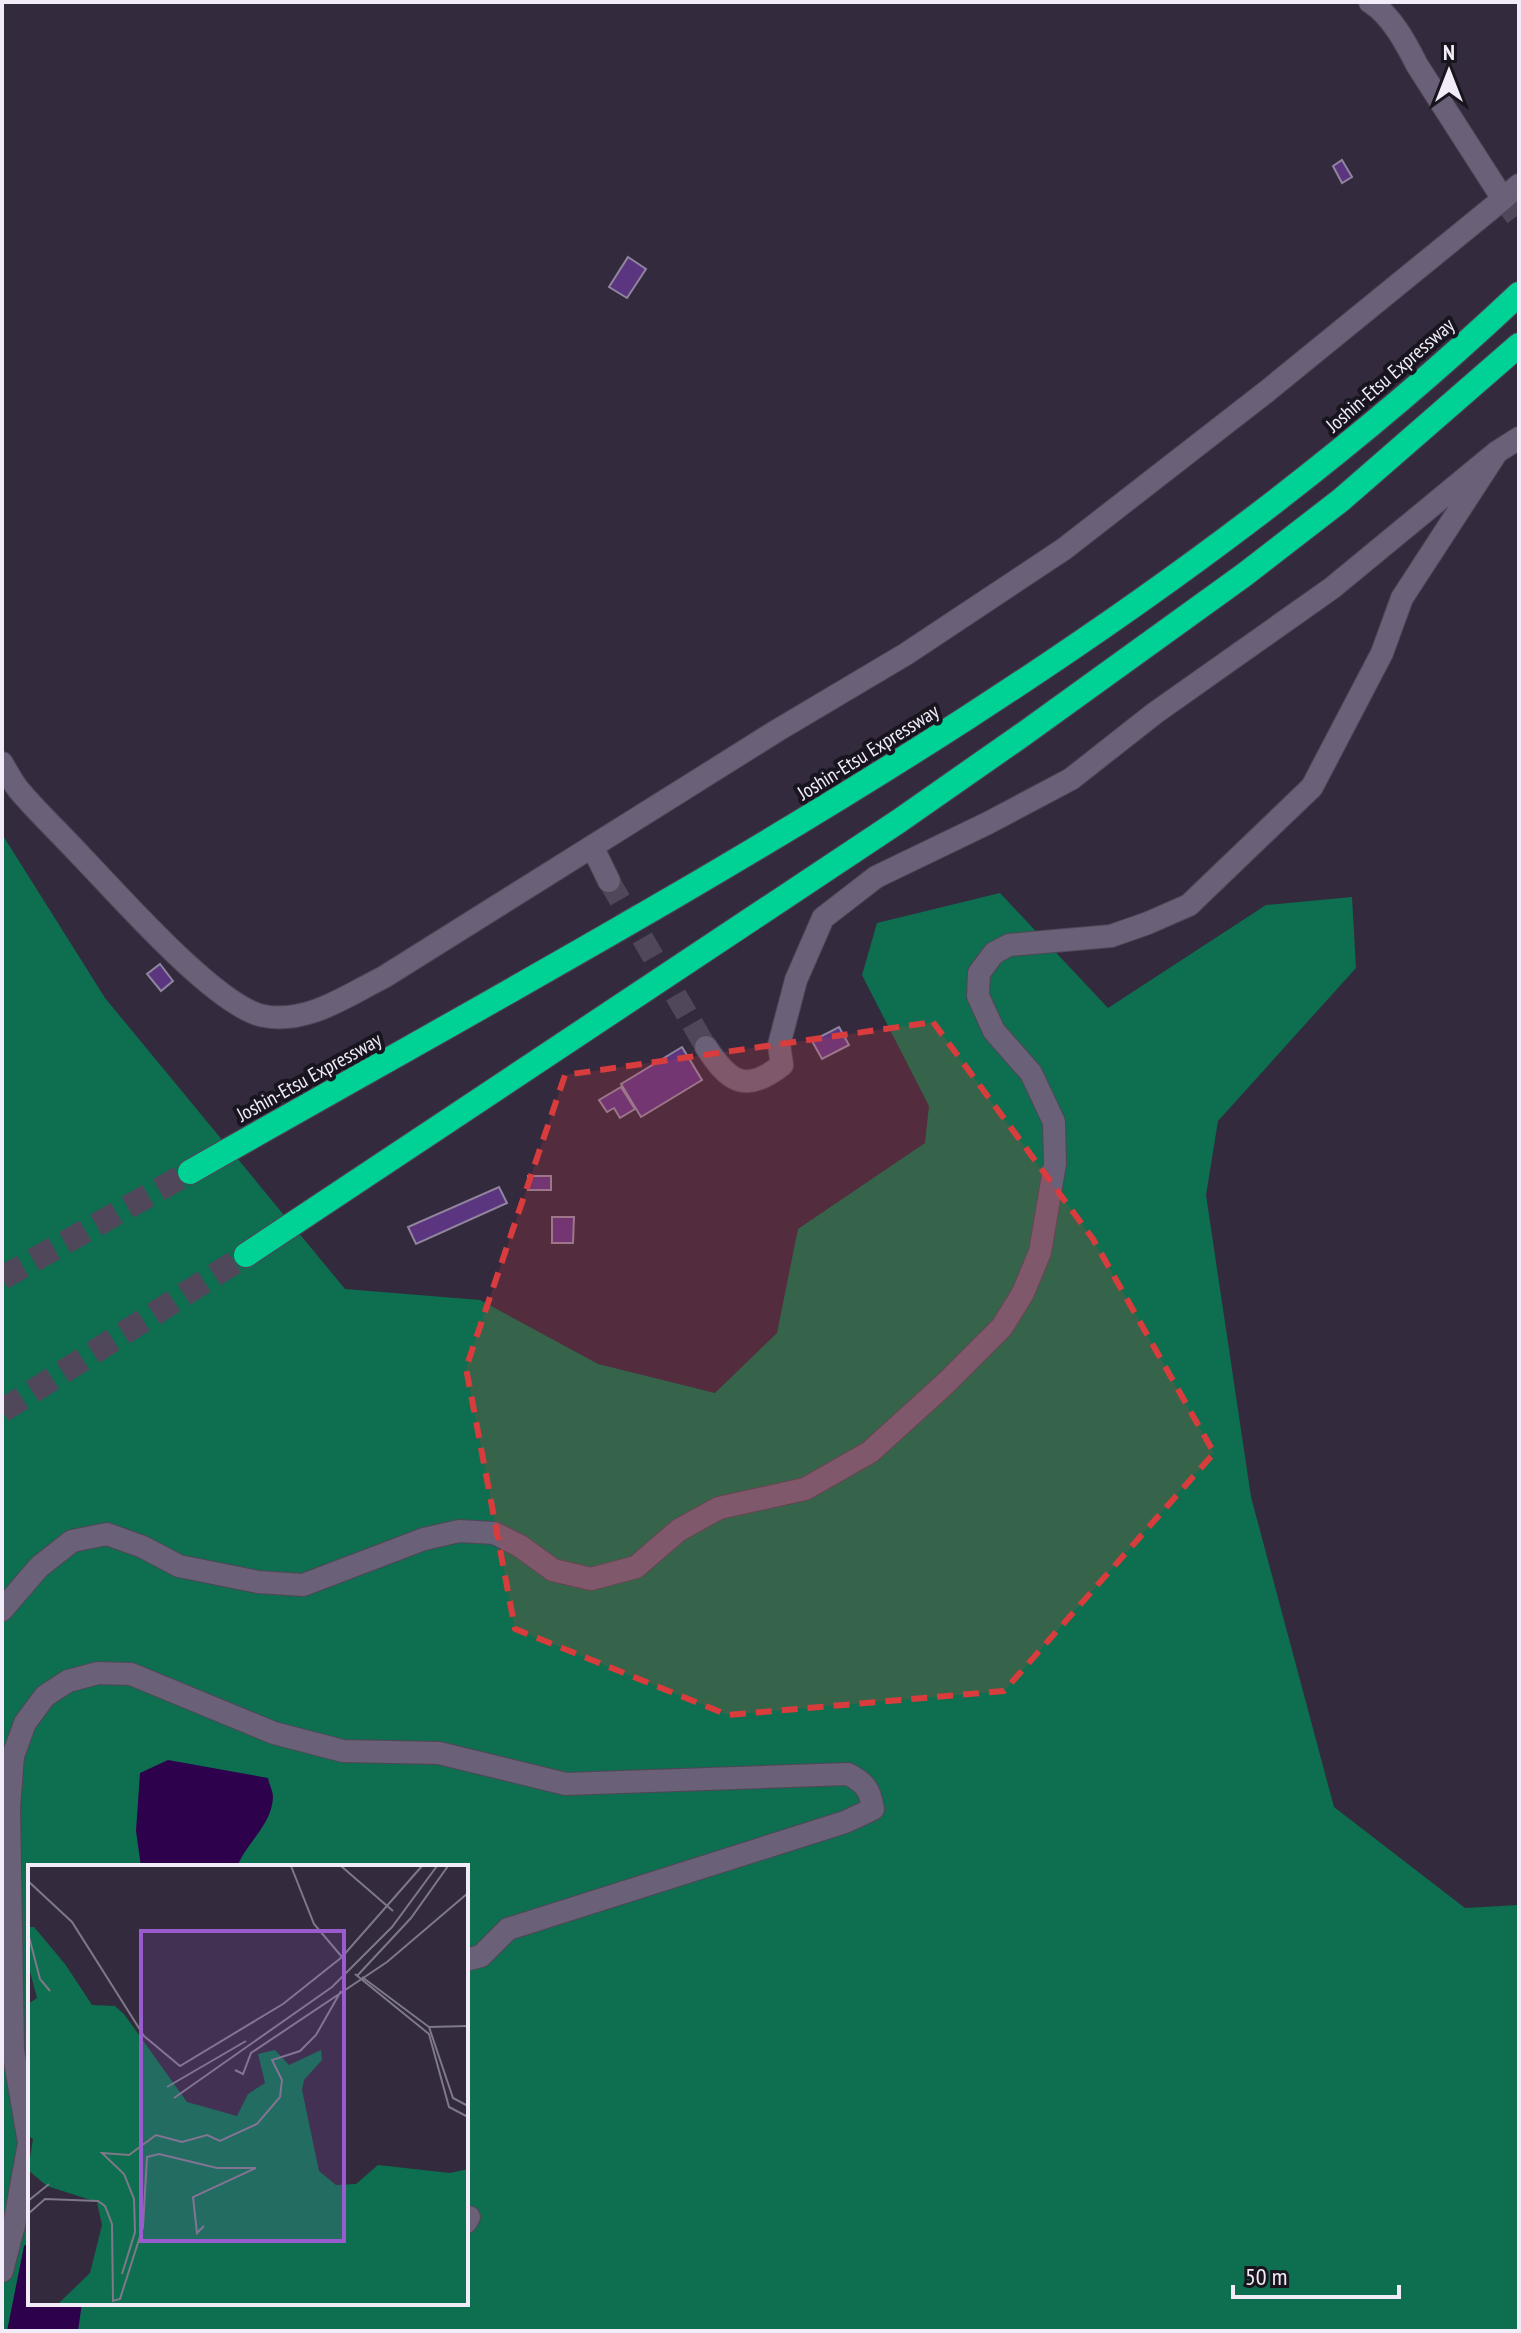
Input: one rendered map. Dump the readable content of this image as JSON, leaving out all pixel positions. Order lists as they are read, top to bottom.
{
  "streets": {
    "highway": ["Joshin-Etsu Expressway"]
  },
  "scale_bar": "50 m",
  "north": "top"
}
